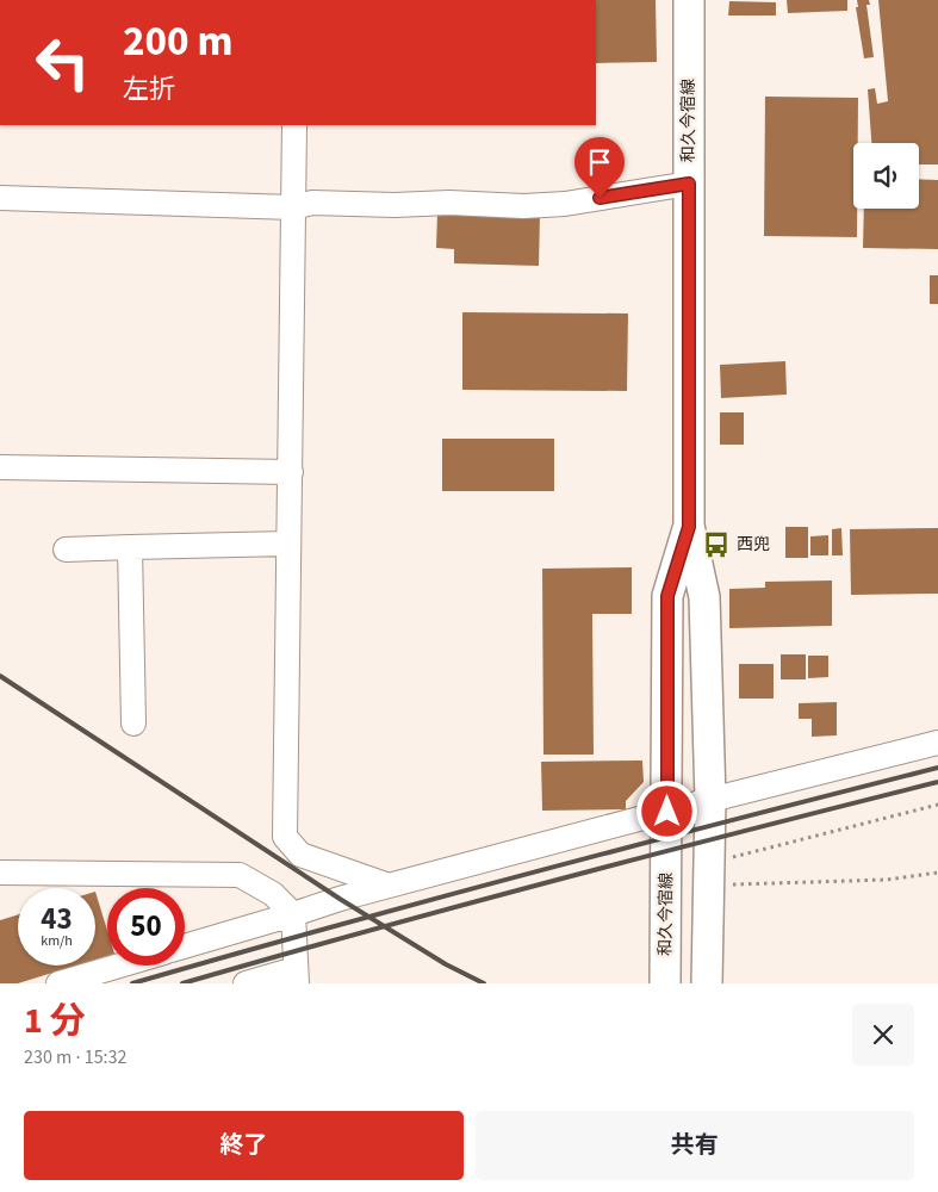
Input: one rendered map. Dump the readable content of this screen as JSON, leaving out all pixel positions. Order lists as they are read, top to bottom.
{
  "streets": {
    "main road": ["和久今宿線"]
  },
  "places": {
    "bus stop": ["西兜"]
  },
  "page": {
    "turn": ["200 m", "左折"],
    "speed": "43 km/h",
    "limit": "50",
    "heading": ["1 分", "230 m · 15:32"],
    "buttons": ["終了", "共有"]
  }
}
